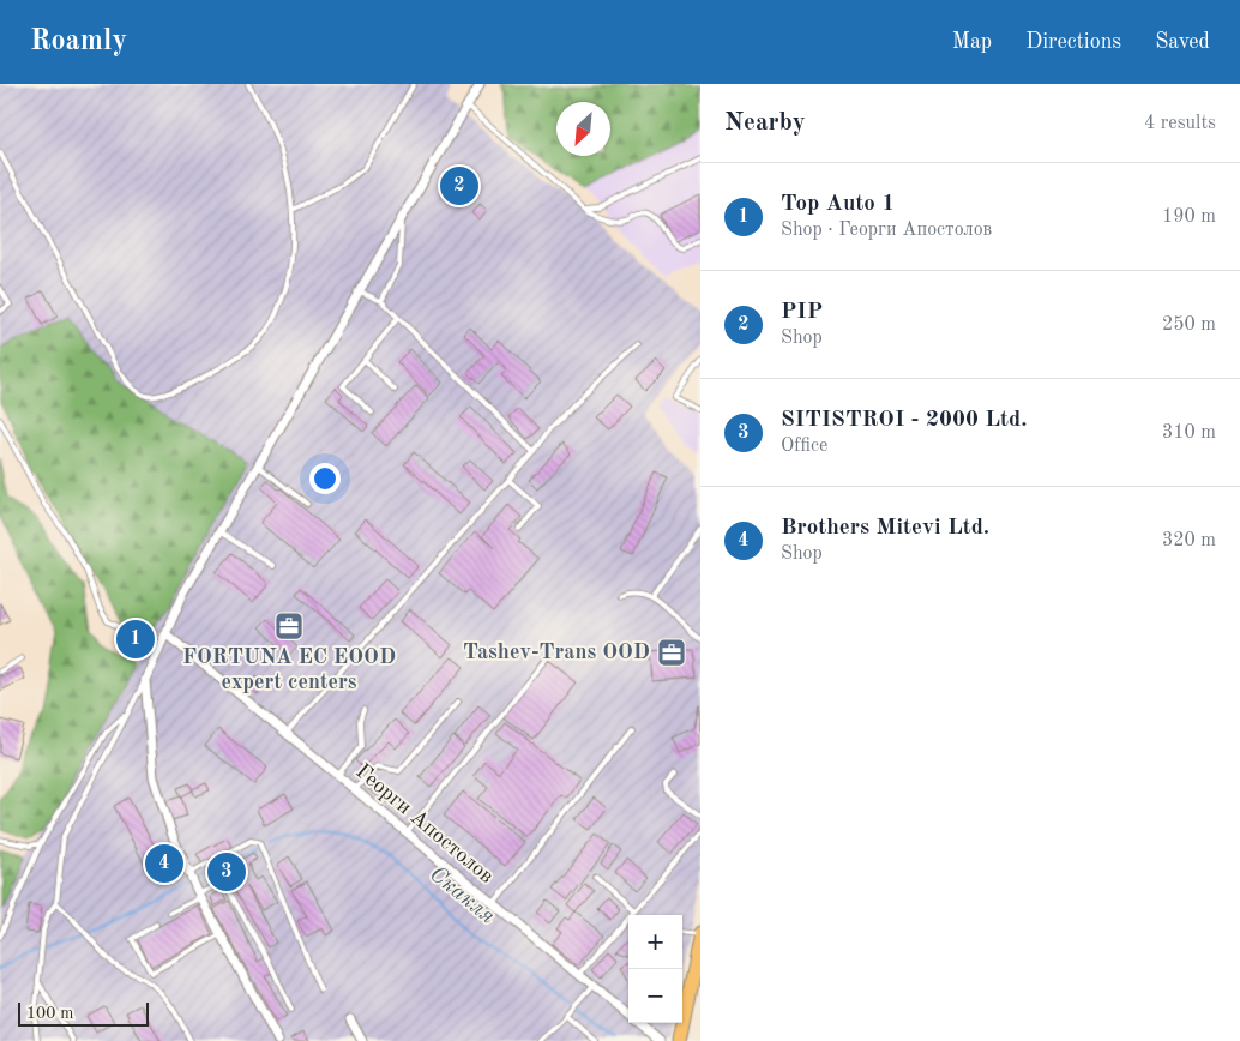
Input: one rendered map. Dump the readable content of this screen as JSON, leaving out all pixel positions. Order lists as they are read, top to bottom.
{
  "streets": {
    "street": ["Георги Апостолов"]
  },
  "water": ["Скакля"],
  "places": {
    "office": ["FORTUNA EC EOOD expert centers", "Tashev-Trans OOD"]
  },
  "scale_bar": "100 m",
  "north": "bottom left",
  "page": {
    "header": "Roamly",
    "nav": ["Map", "Directions", "Saved"],
    "heading": ["Nearby", "4 results"],
    "list": [
      {
        "mark": "1",
        "name": "Top Auto 1",
        "note": "Shop · Георги Апостолов",
        "value": "190 m"
      },
      {
        "mark": "2",
        "name": "PIP",
        "note": "Shop",
        "value": "250 m"
      },
      {
        "mark": "3",
        "name": "SITISTROI - 2000 Ltd.",
        "note": "Office",
        "value": "310 m"
      },
      {
        "mark": "4",
        "name": "Brothers Mitevi Ltd.",
        "note": "Shop",
        "value": "320 m"
      }
    ],
    "pins": [
      "2",
      "1",
      "4",
      "3"
    ],
    "map_buttons": ["+", "−"],
    "scale": "100 m"
  }
}
